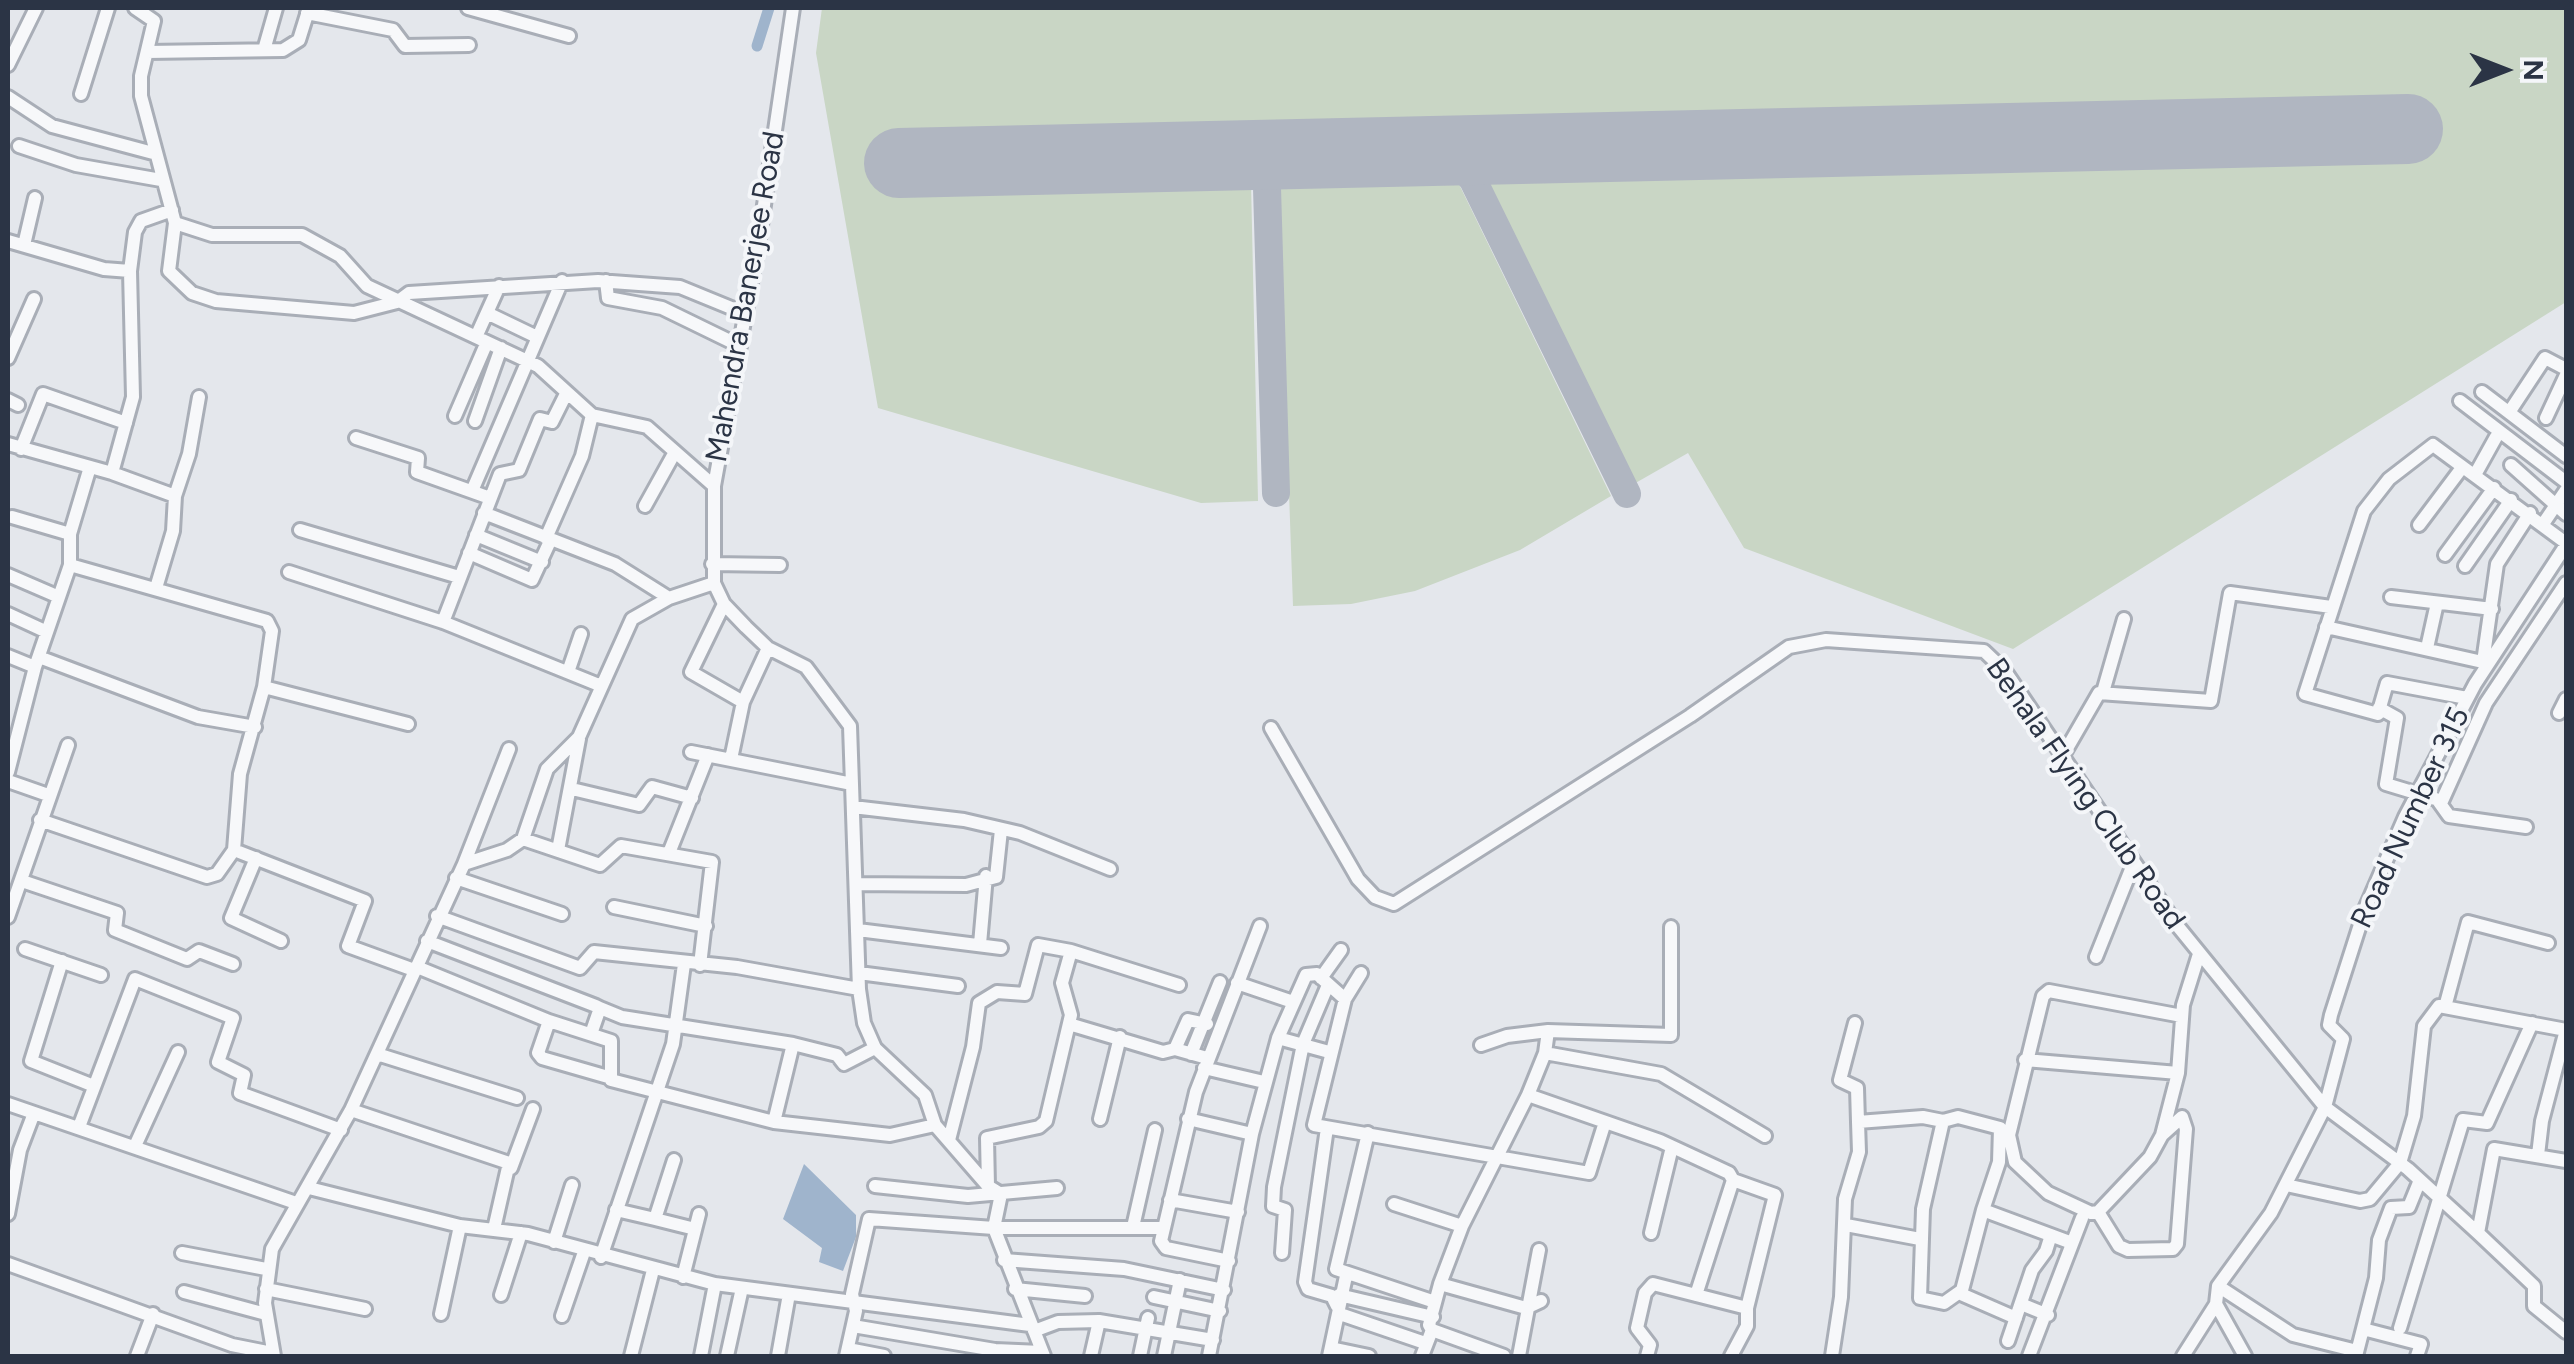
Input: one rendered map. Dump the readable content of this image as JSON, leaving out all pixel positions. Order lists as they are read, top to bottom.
{
  "streets": {
    "street": ["Mahendra Banerjee Road", "Behala Flying Club Road", "Road Number 315"]
  },
  "crossings": [
    ["Behala Flying Club Road", "Road Number 315"]
  ],
  "north": "right"
}
